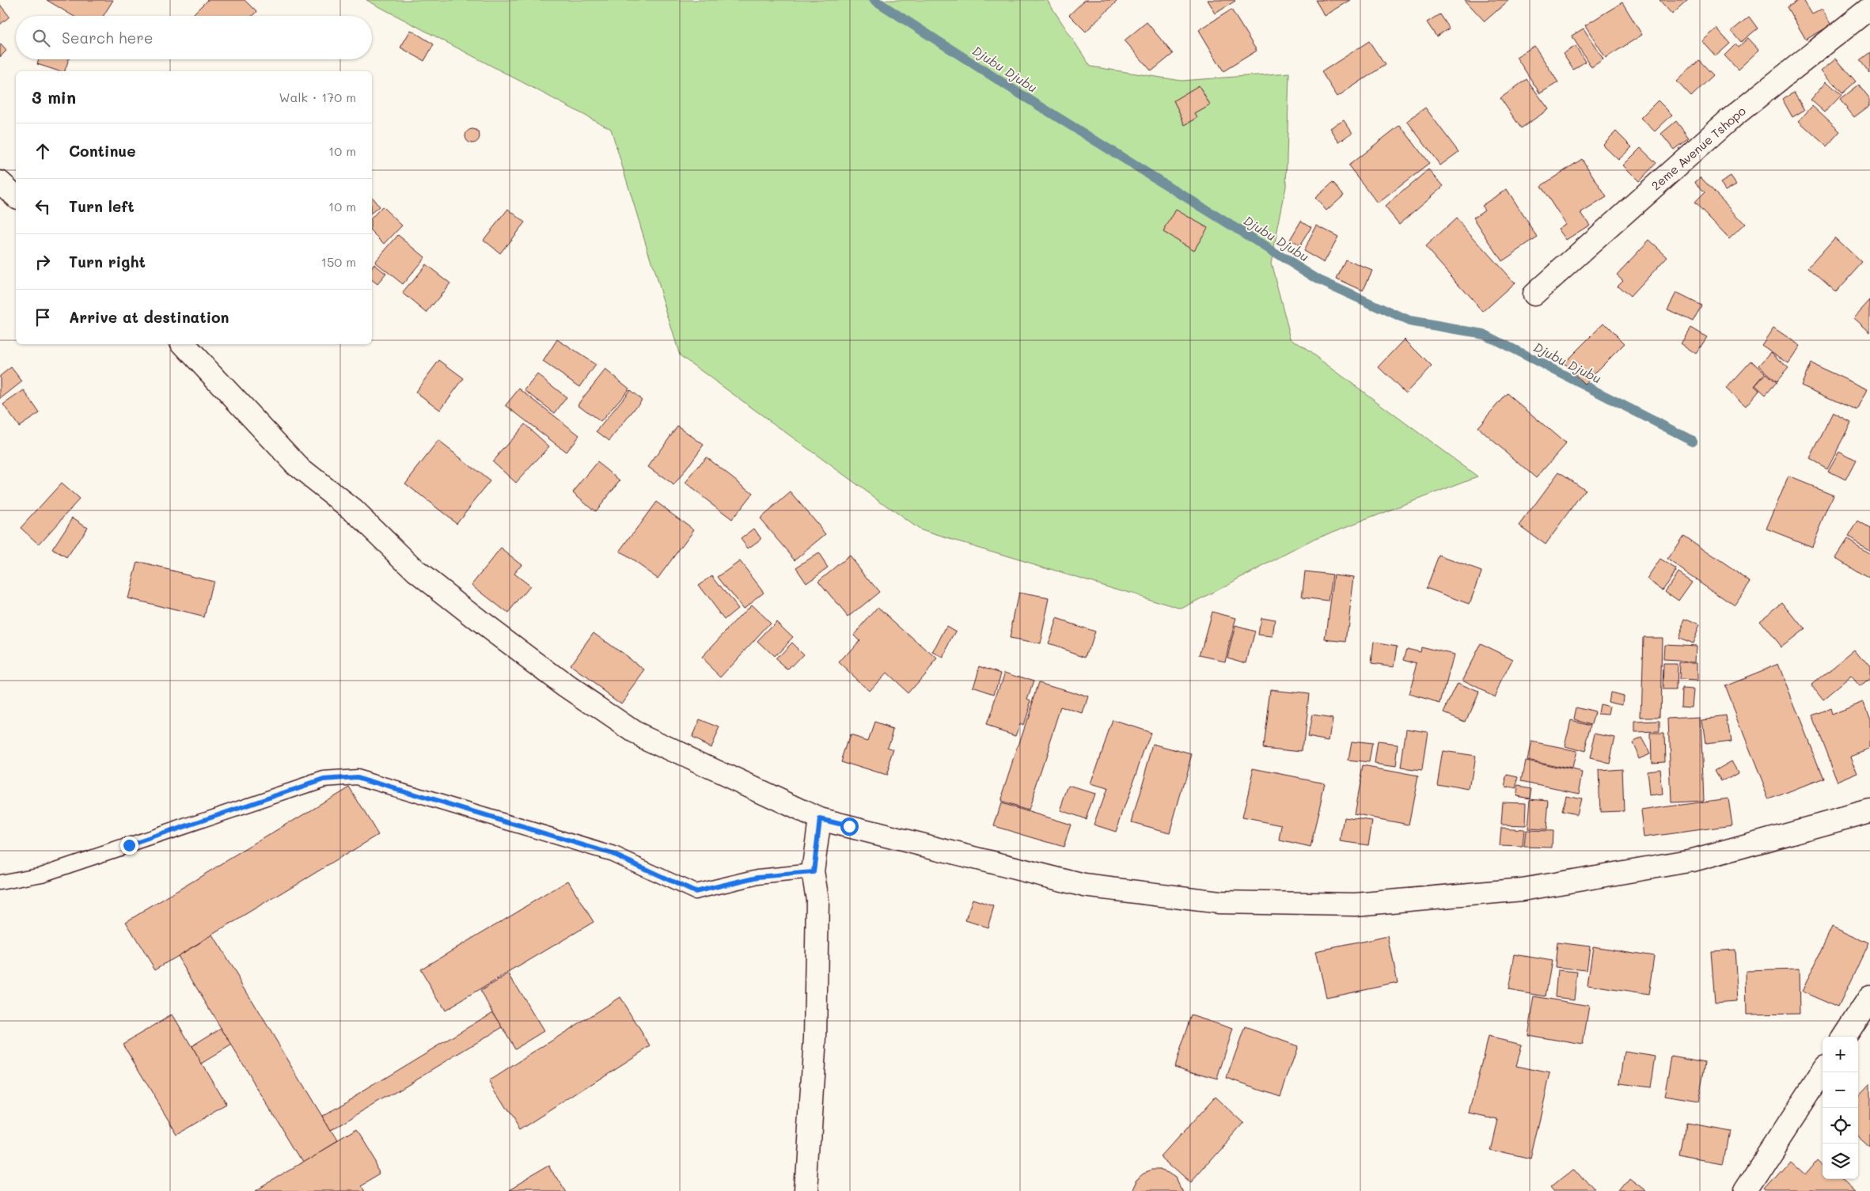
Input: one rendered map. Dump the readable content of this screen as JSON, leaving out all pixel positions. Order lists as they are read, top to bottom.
{
  "streets": {
    "street": ["2eme Avenue Tshopo"]
  },
  "water": ["Djubu Djubu"],
  "page": {
    "search": "Search here",
    "heading": ["3 min", "Walk · 170 m"],
    "list": [
      ["Continue", "10 m"],
      ["Turn left", "10 m"],
      ["Turn right", "150 m"],
      "Arrive at destination"
    ],
    "map_buttons": ["+", "−"]
  }
}
